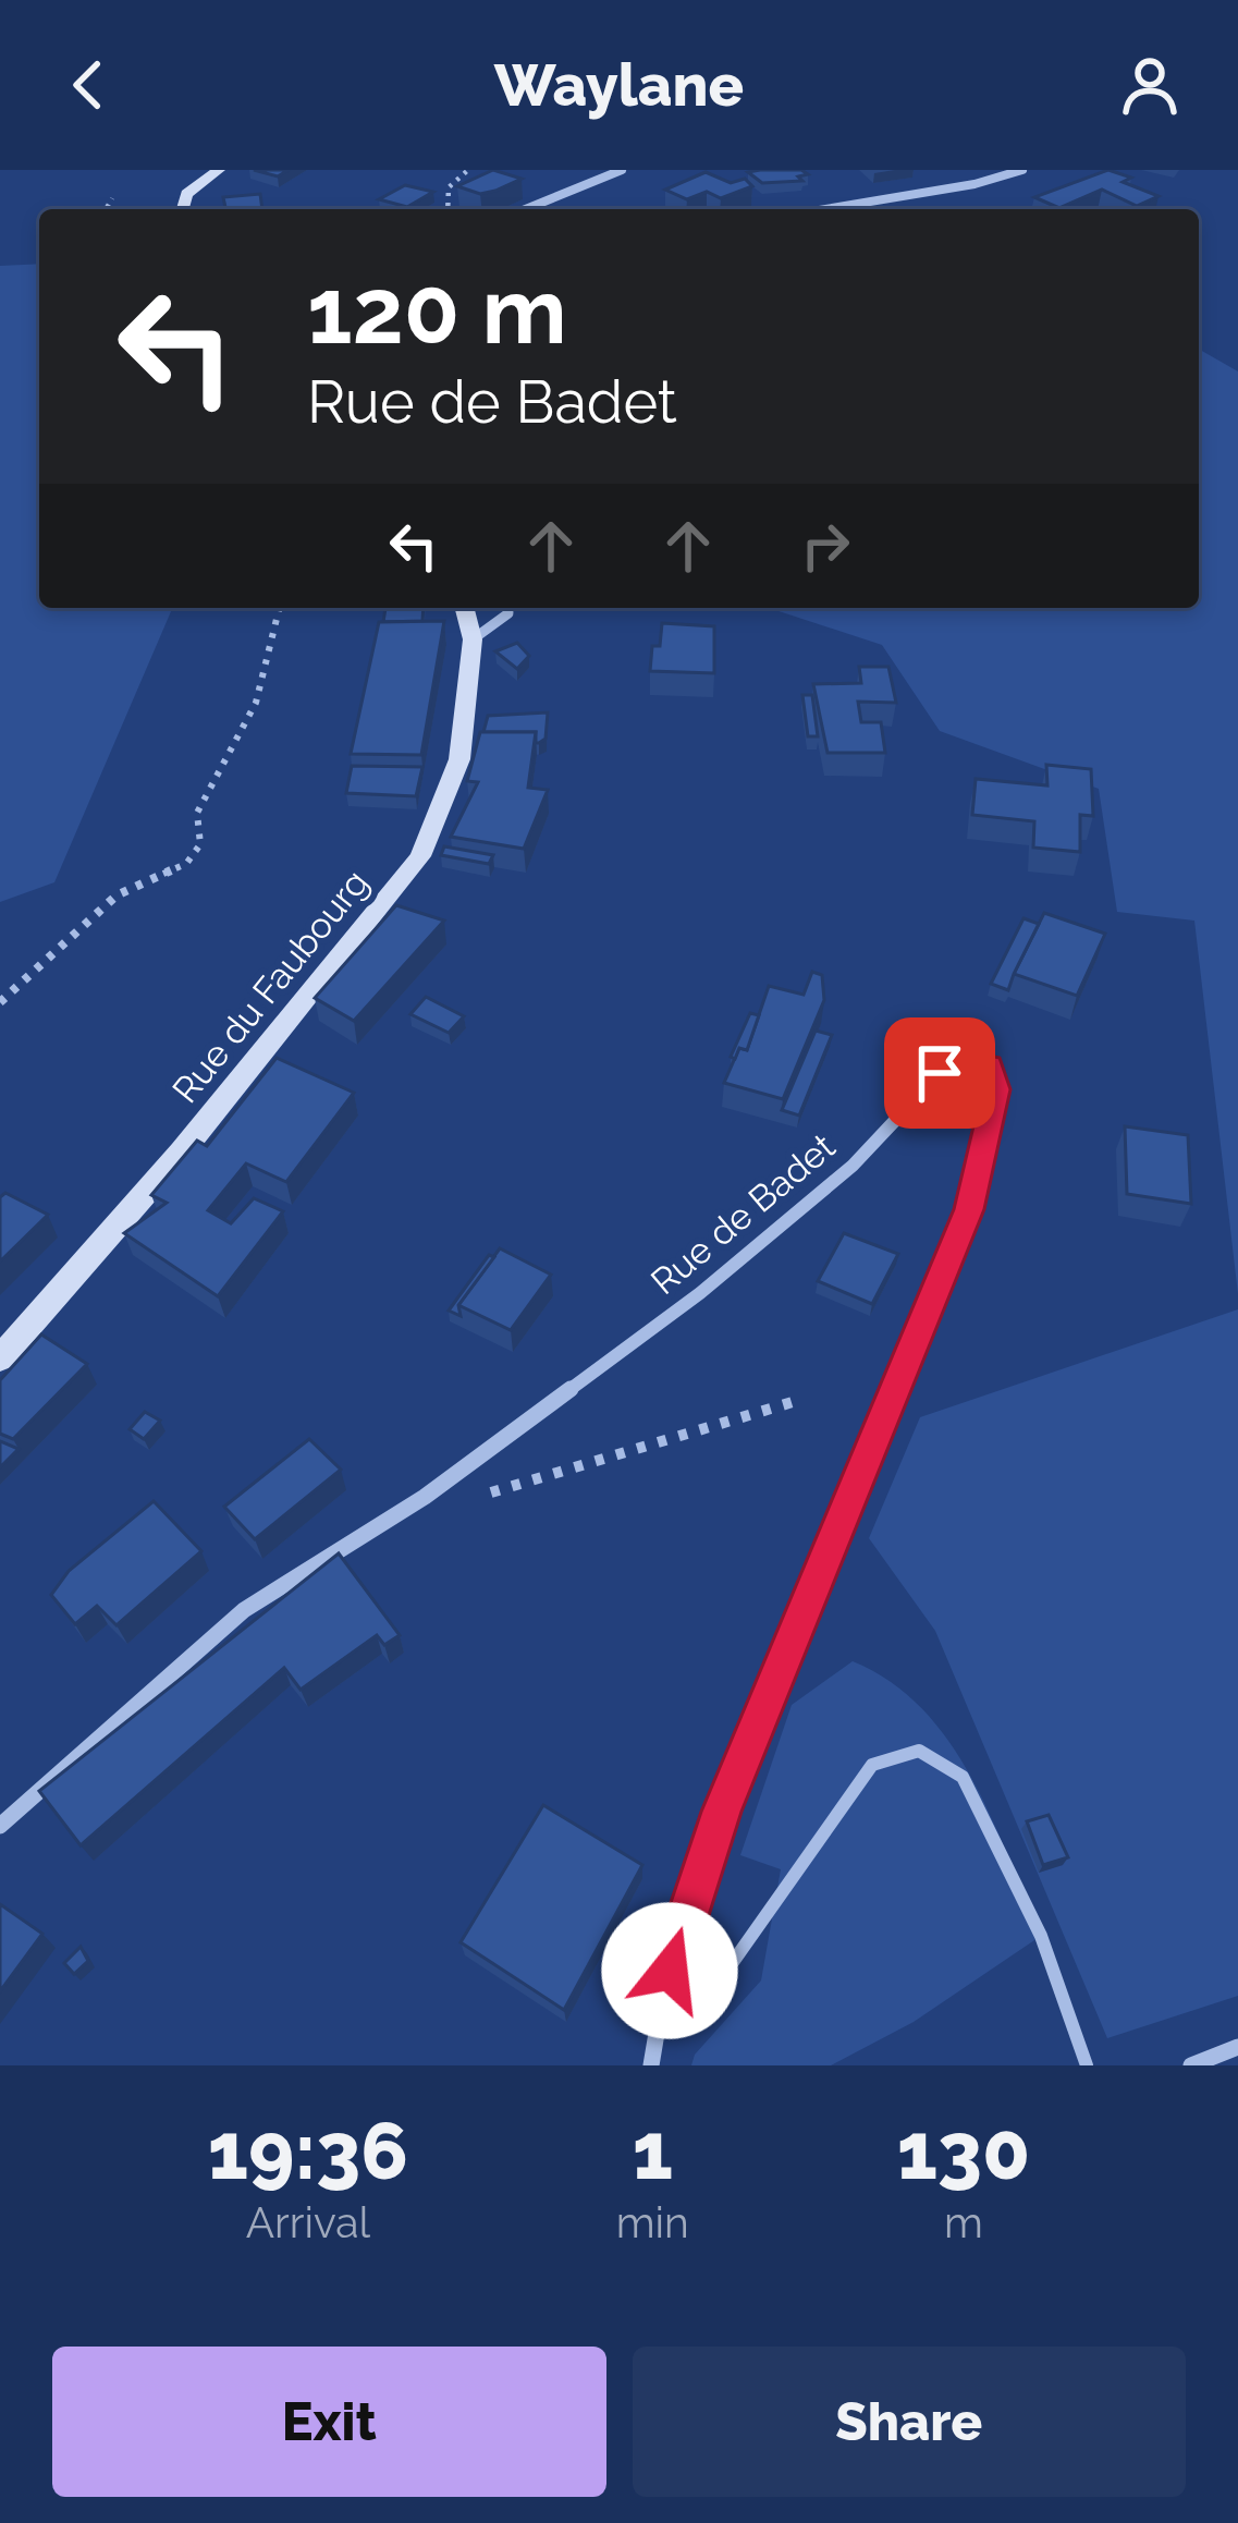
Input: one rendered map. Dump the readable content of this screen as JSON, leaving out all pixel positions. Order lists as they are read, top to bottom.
{
  "streets": {
    "main road": ["Rue du Faubourg"],
    "street": ["Rue de Badet"]
  },
  "page": {
    "header": "Waylane",
    "turn": ["120 m", "Rue de Badet"],
    "eta": [
      "19:36",
      "Arrival",
      "1",
      "min",
      "130",
      "m"
    ],
    "buttons": ["Exit", "Share"]
  }
}
